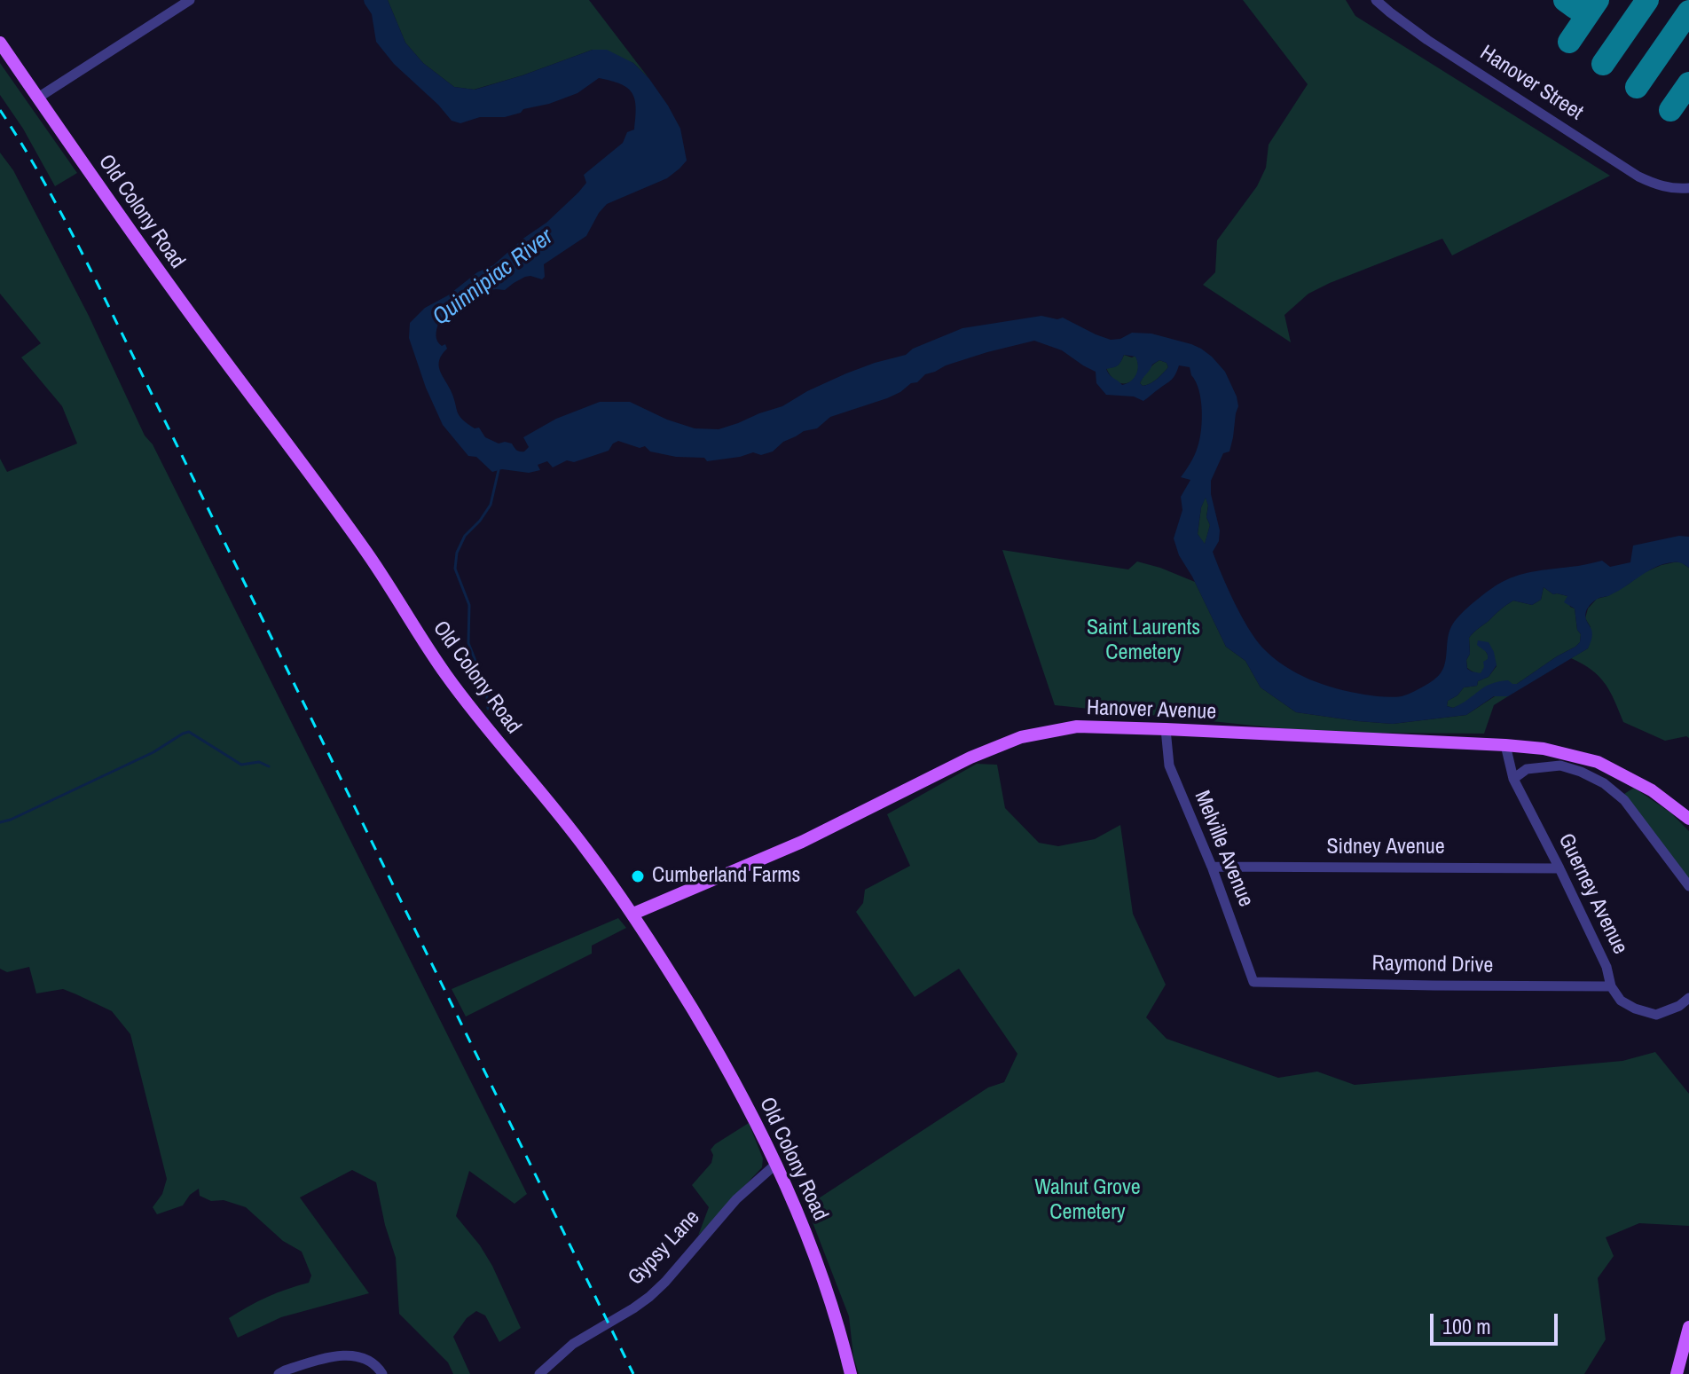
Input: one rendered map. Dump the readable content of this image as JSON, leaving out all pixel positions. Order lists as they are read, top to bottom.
{
  "streets": {
    "main road": ["Old Colony Road", "Hanover Avenue"],
    "street": [
      "Hanover Street",
      "Sidney Avenue",
      "Melville Avenue",
      "Guerney Avenue",
      "Raymond Drive",
      "Gypsy Lane"
    ]
  },
  "crossings": [
    ["Old Colony Road", "Hanover Avenue"],
    ["Old Colony Road", "Gypsy Lane"],
    ["Hanover Avenue", "Melville Avenue"],
    ["Hanover Avenue", "Guerney Avenue"],
    ["Sidney Avenue", "Melville Avenue"],
    ["Sidney Avenue", "Guerney Avenue"],
    ["Melville Avenue", "Raymond Drive"],
    ["Guerney Avenue", "Raymond Drive"]
  ],
  "water": ["Quinnipiac River"],
  "parks": ["Saint Laurents Cemetery", "Walnut Grove Cemetery"],
  "places": ["Cumberland Farms"],
  "scale_bar": "100 m"
}
